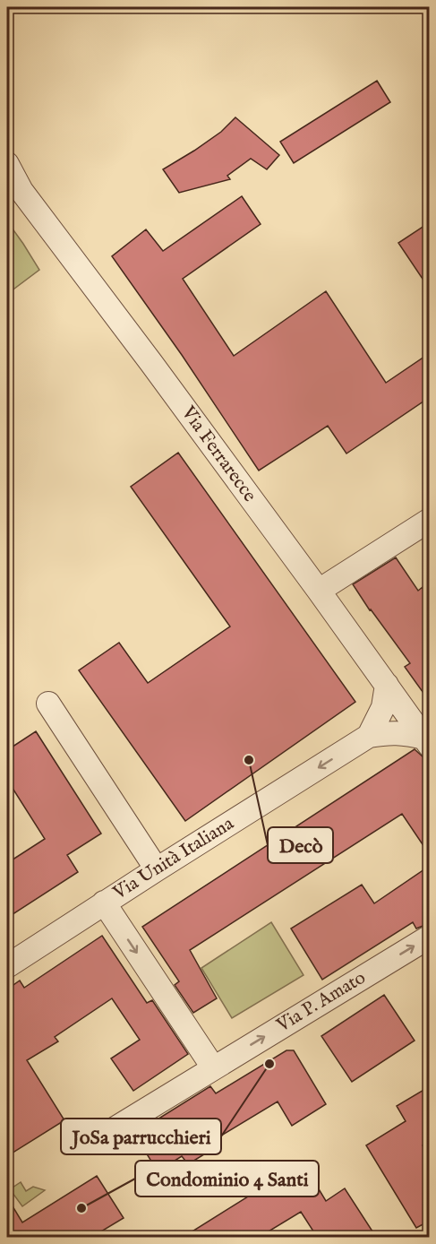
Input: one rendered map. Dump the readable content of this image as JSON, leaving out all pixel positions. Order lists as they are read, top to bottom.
{
  "streets": {
    "street": ["Via Ferrarecce", "Via Unità Italiana", "Via P. Amato"]
  },
  "crossings": [
    ["Via Ferrarecce", "Via Unità Italiana"]
  ],
  "one_way": ["Via Unità Italiana", "Via P. Amato"],
  "places": ["Decò", "JoSa parrucchieri", "Condominio 4 Santi"]
}
